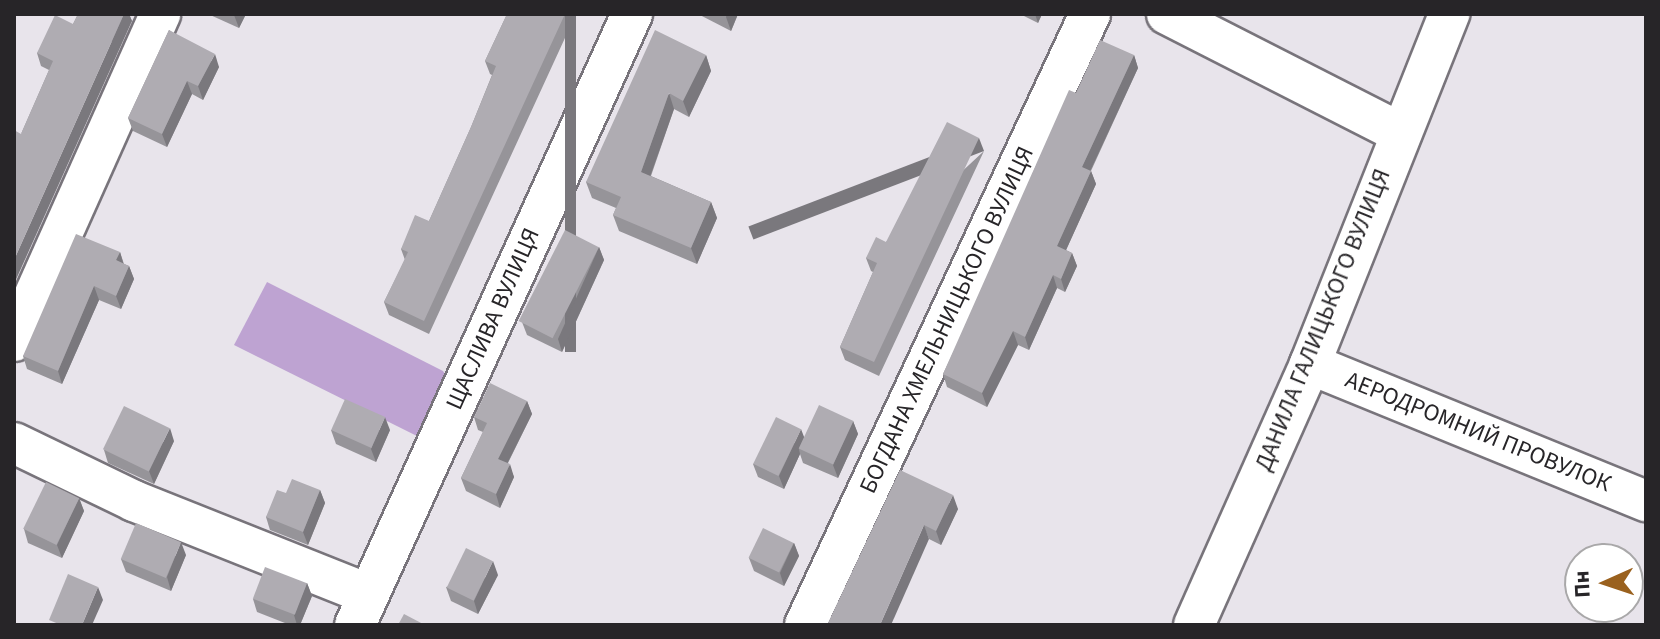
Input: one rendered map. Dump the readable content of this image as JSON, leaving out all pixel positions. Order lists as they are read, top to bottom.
{
  "streets": {
    "street": [
      "ЩАСЛИВА ВУЛИЦЯ",
      "БОГДАНА ХМЕЛЬНИЦЬКОГО ВУЛИЦЯ",
      "ДАНИЛА ГАЛИЦЬКОГО ВУЛИЦЯ",
      "АЕРОДРОМНИЙ ПРОВУЛОК"
    ]
  },
  "crossings": [
    ["ДАНИЛА ГАЛИЦЬКОГО ВУЛИЦЯ", "АЕРОДРОМНИЙ ПРОВУЛОК"]
  ],
  "north": "left"
}
